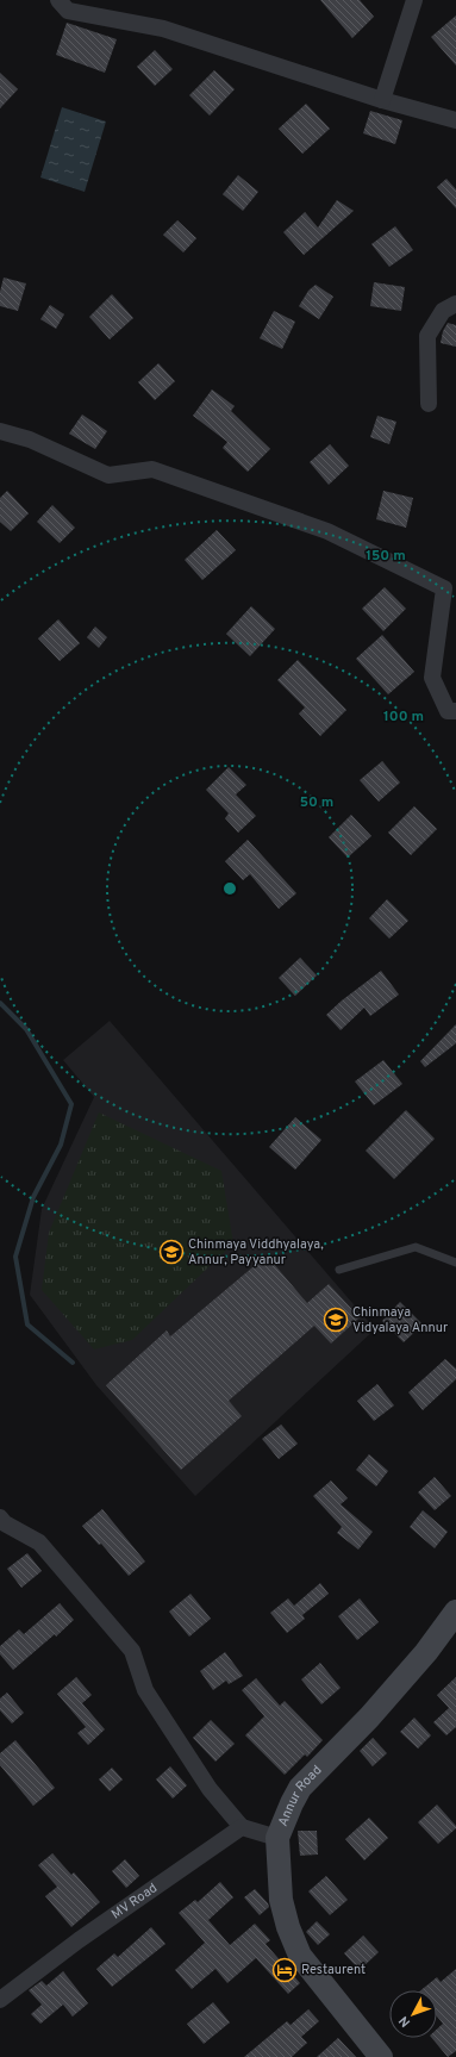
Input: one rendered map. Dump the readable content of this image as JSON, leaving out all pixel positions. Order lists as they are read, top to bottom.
{
  "streets": {
    "main road": ["Annur Road"],
    "street": ["MV Road"]
  },
  "places": {
    "school or university": ["Chinmaya Viddhyalaya, Annur, Payyanur", "Chinmaya Vidyalaya Annur"],
    "hotel": ["Restaurent"]
  },
  "north": "bottom left",
  "rings": ["150 m", "100 m", "50 m"]
}
